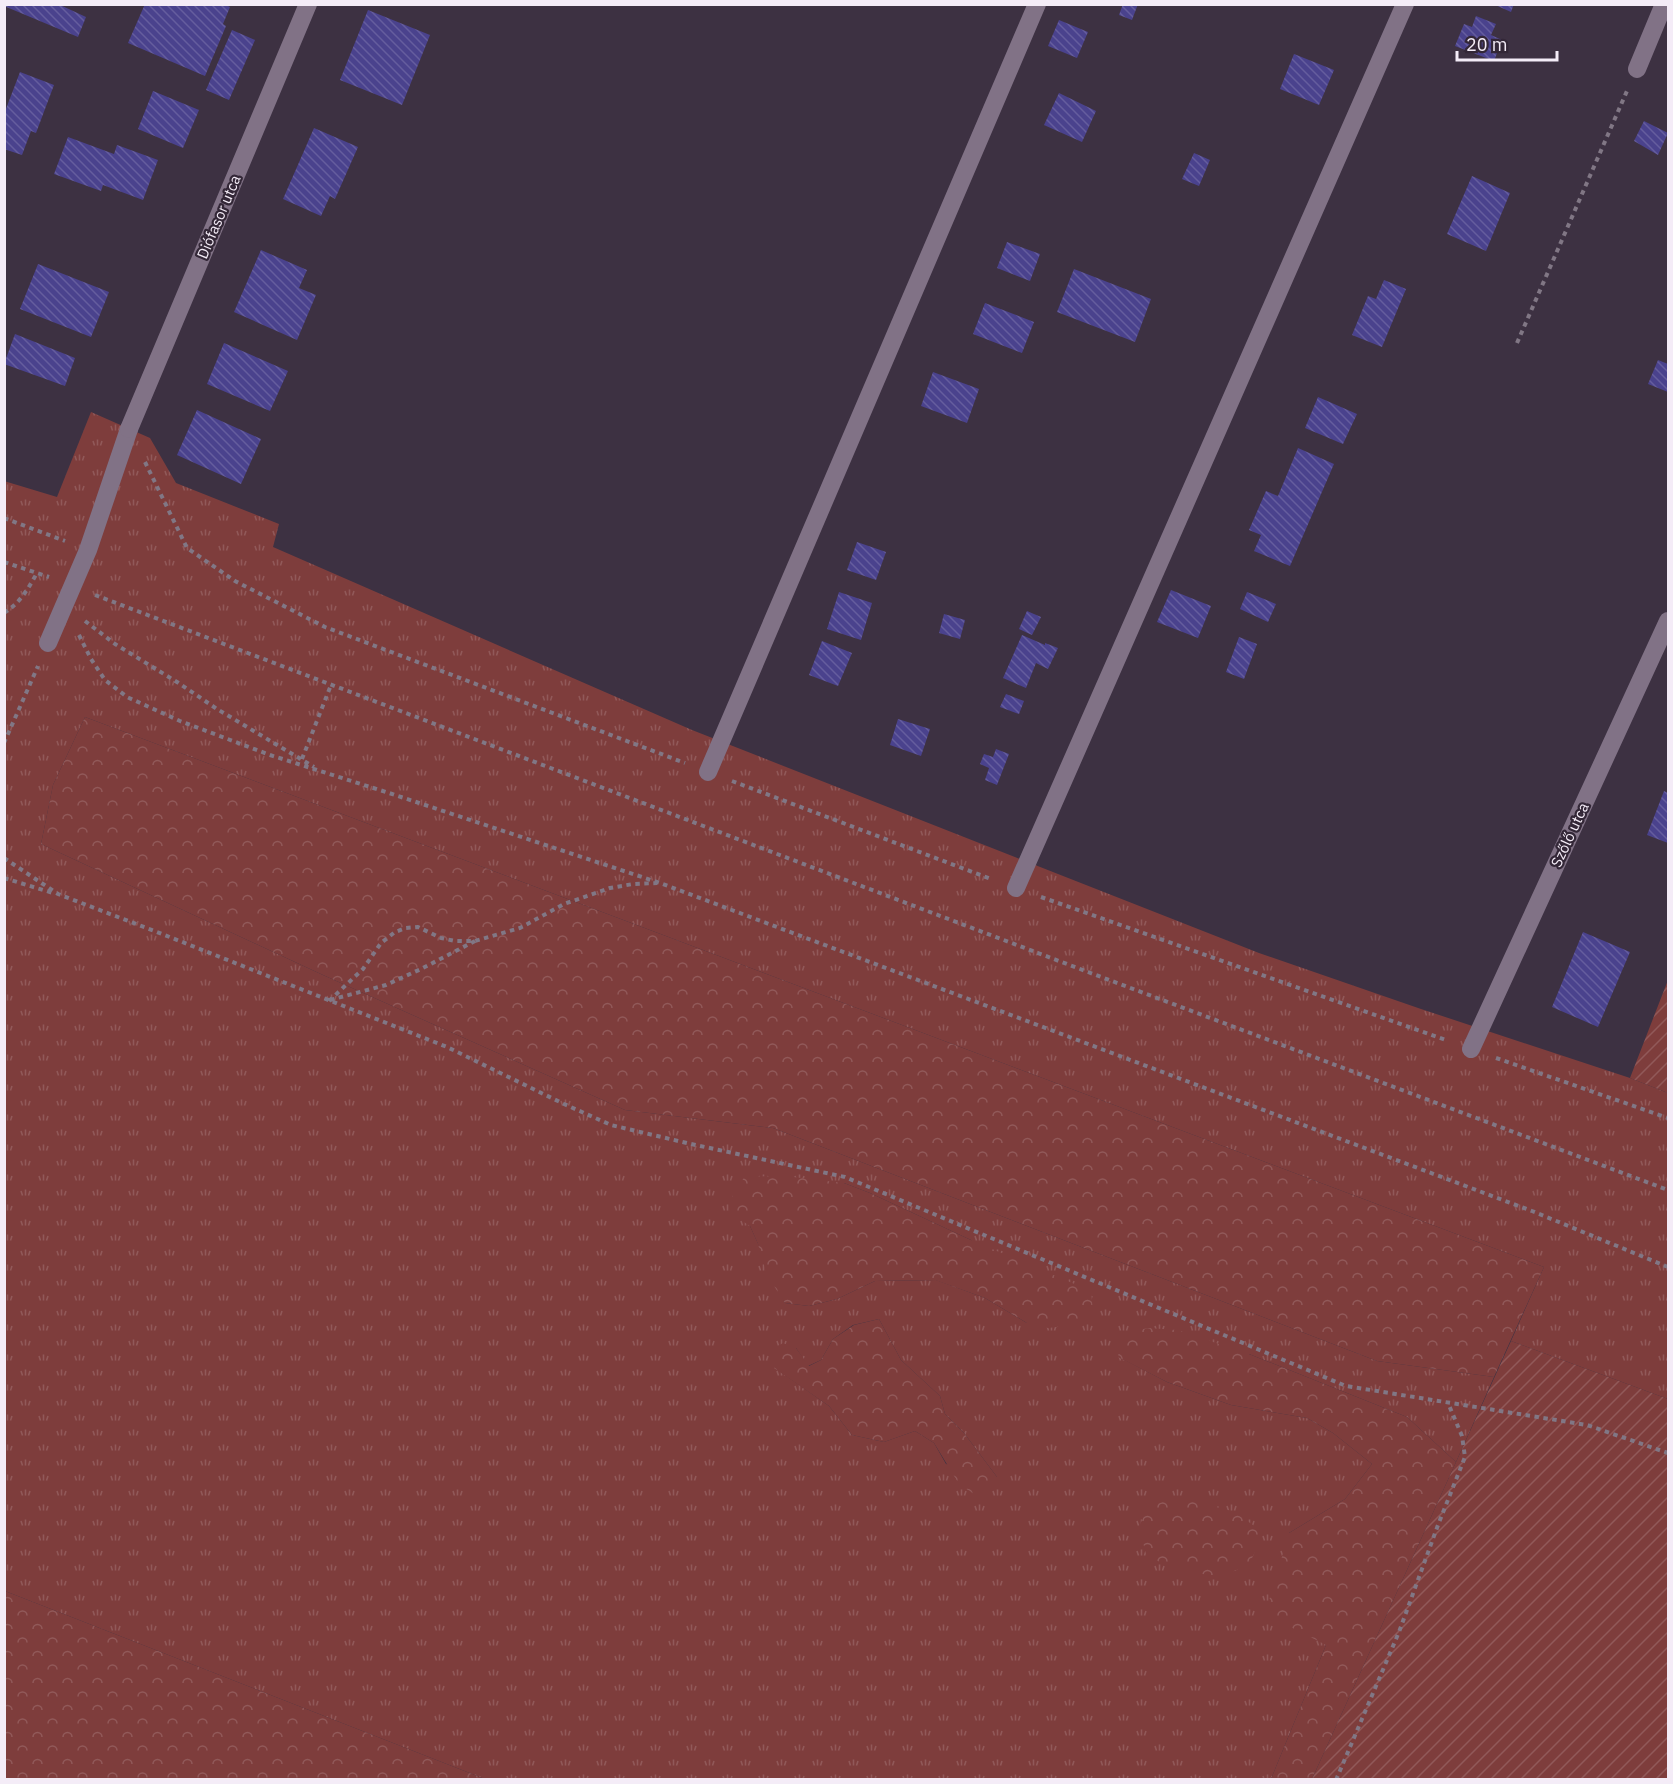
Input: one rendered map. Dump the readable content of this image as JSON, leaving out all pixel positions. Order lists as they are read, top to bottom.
{
  "streets": {
    "street": ["Diófasor utca", "Szőlő utca"]
  },
  "scale_bar": "20 m"
}
